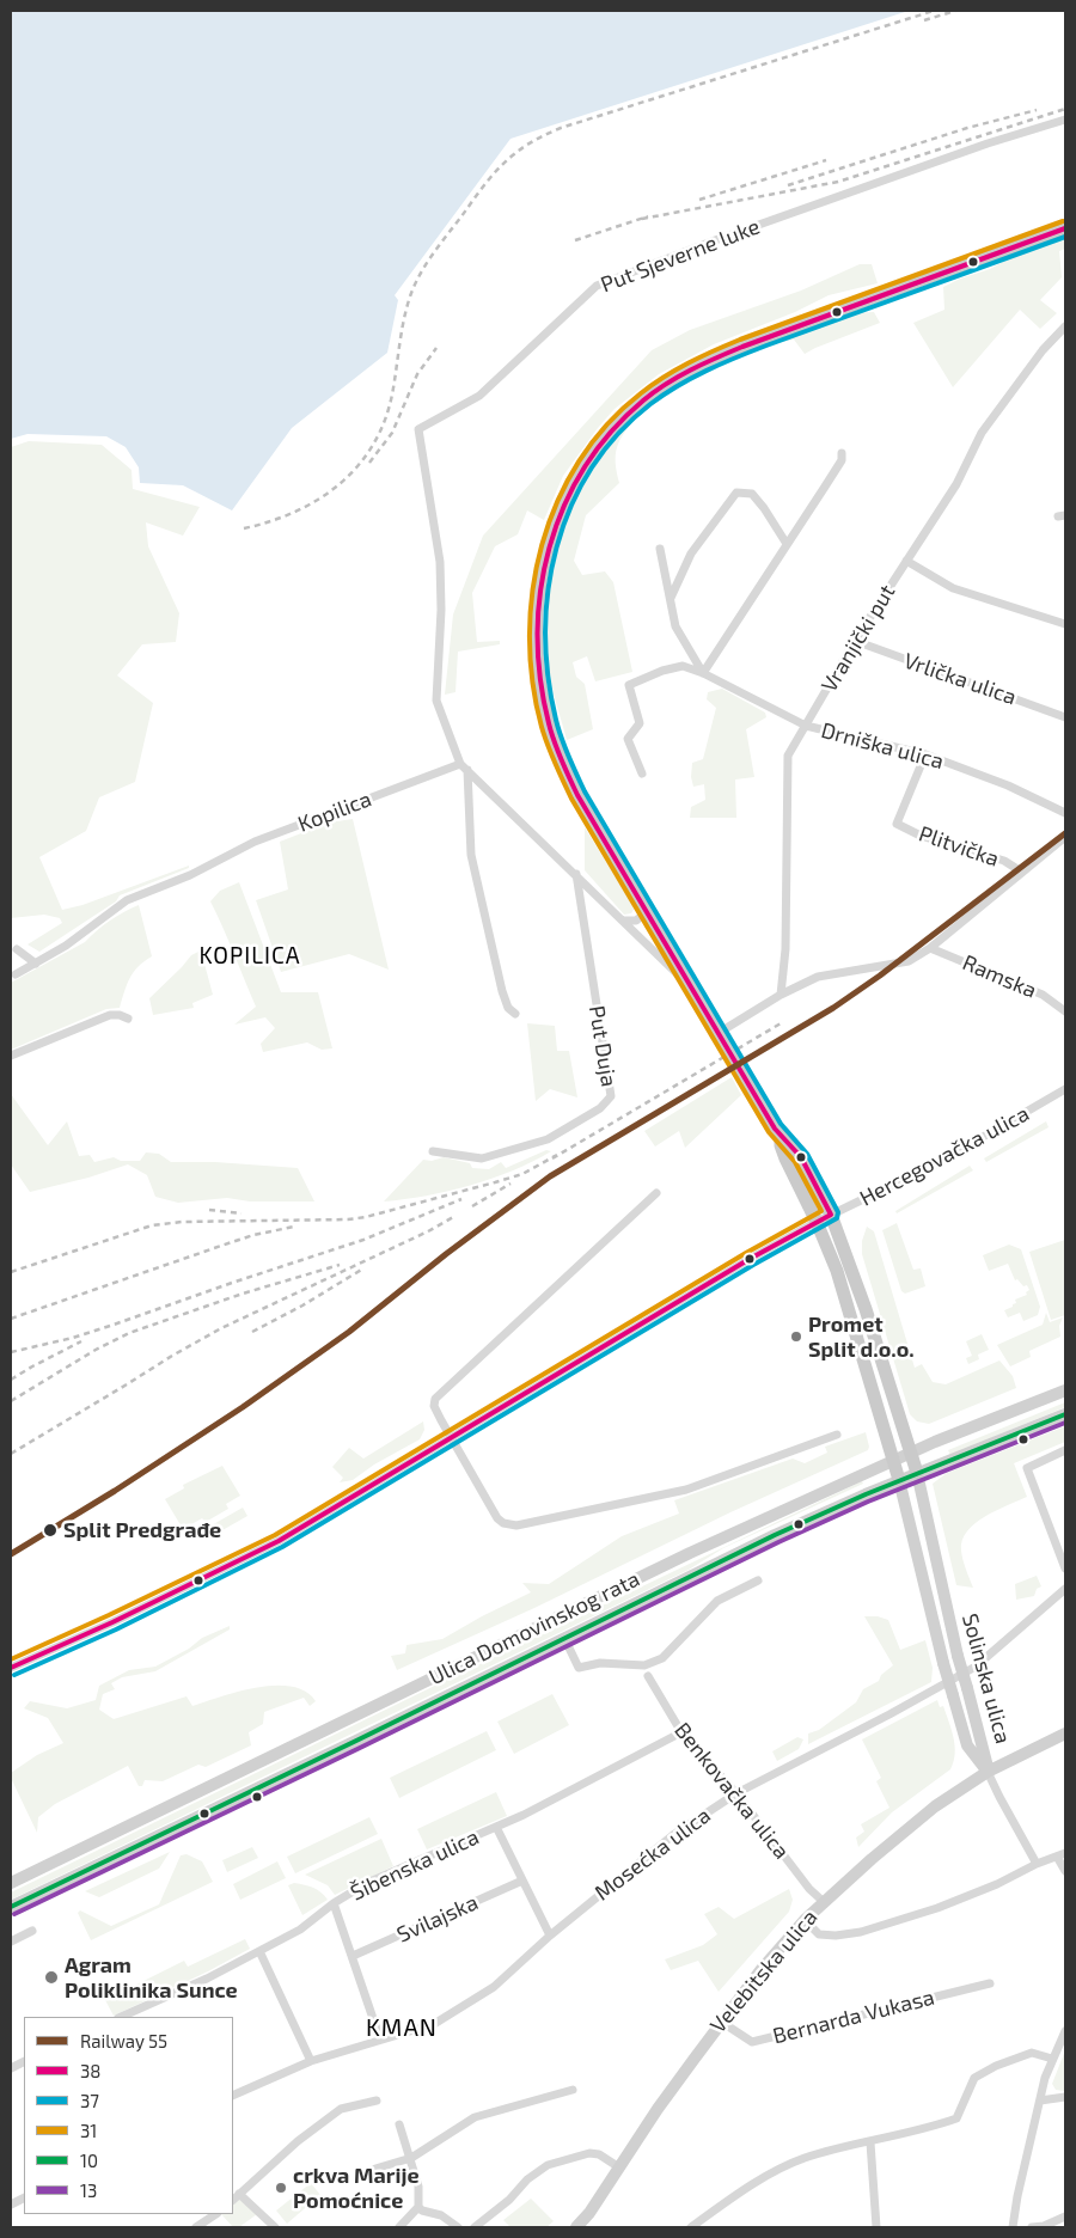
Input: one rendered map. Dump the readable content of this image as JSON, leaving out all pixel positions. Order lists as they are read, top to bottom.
{
  "streets": {
    "main road": ["Ulica Domovinskog rata", "Solinska ulica", "Velebitska ulica"],
    "street": [
      "Put Sjeverne luke",
      "Vranjički put",
      "Vrlička ulica",
      "Drniška ulica",
      "Kopilica",
      "Plitvička",
      "Ramska",
      "Put Duja",
      "Hercegovačka ulica",
      "Benkovačka ulica",
      "Mosećka ulica",
      "Šibenska ulica",
      "Svilajska",
      "Bernarda Vukasa"
    ]
  },
  "crossings": [
    ["Put Sjeverne luke", "Kopilica"],
    ["Vranjički put", "Vrlička ulica"],
    ["Vranjički put", "Drniška ulica"],
    ["Drniška ulica", "Plitvička"],
    ["Hercegovačka ulica", "Solinska ulica"],
    ["Ulica Domovinskog rata", "Solinska ulica"],
    ["Solinska ulica", "Velebitska ulica"],
    ["Benkovačka ulica", "Mosećka ulica"],
    ["Benkovačka ulica", "Šibenska ulica"],
    ["Benkovačka ulica", "Velebitska ulica"],
    ["Velebitska ulica", "Bernarda Vukasa"]
  ],
  "districts": ["KOPILICA", "KMAN"],
  "places": [
    "Promet Split d.o.o.",
    "Split Predgrađe",
    "Agram Poliklinika Sunce",
    "crkva Marije Pomoćnice"
  ],
  "lines": [
    "transit line 31",
    "transit line 38",
    "transit line 37",
    "rail line 55",
    "transit line 10",
    "transit line 13"
  ],
  "legend": [
    "Railway 55",
    "38",
    "37",
    "31",
    "10",
    "13"
  ]
}
